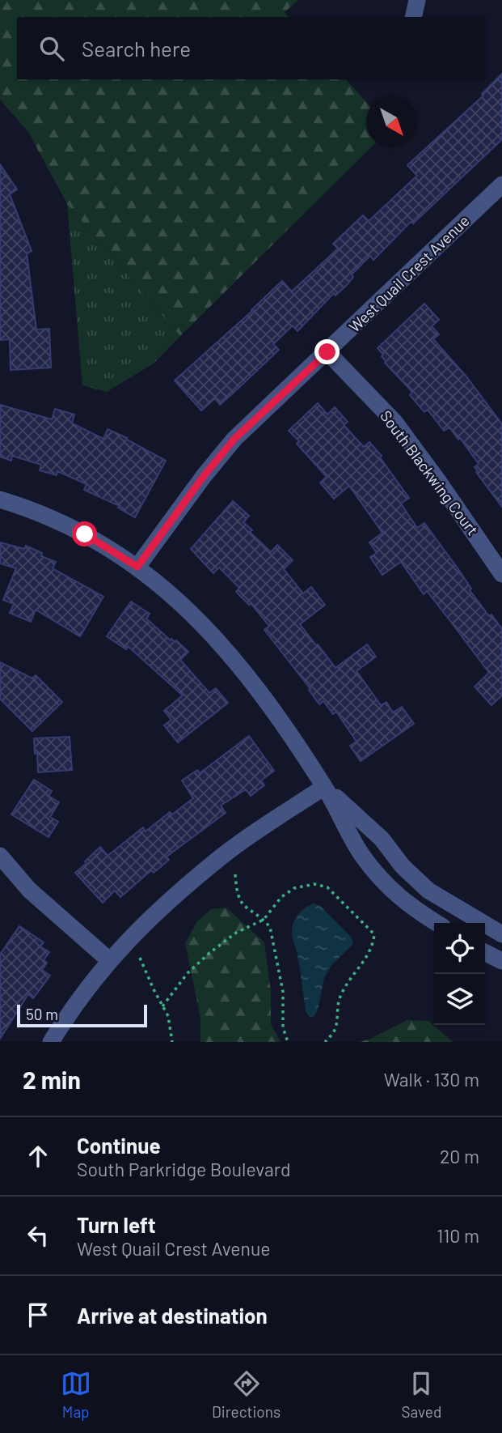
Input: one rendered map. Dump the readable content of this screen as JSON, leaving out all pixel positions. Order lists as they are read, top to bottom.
{
  "streets": {
    "street": ["West Quail Crest Avenue", "South Blackwing Court"]
  },
  "crossings": [
    ["West Quail Crest Avenue", "South Blackwing Court"]
  ],
  "scale_bar": "50 m",
  "north": "bottom right",
  "page": {
    "search": "Search here",
    "scale": "50 m",
    "heading": ["2 min", "Walk · 130 m"],
    "list": [
      ["Continue", "South Parkridge Boulevard", "20 m"],
      ["Turn left", "West Quail Crest Avenue", "110 m"],
      "Arrive at destination"
    ],
    "nav": ["Map", "Directions", "Saved"]
  }
}
